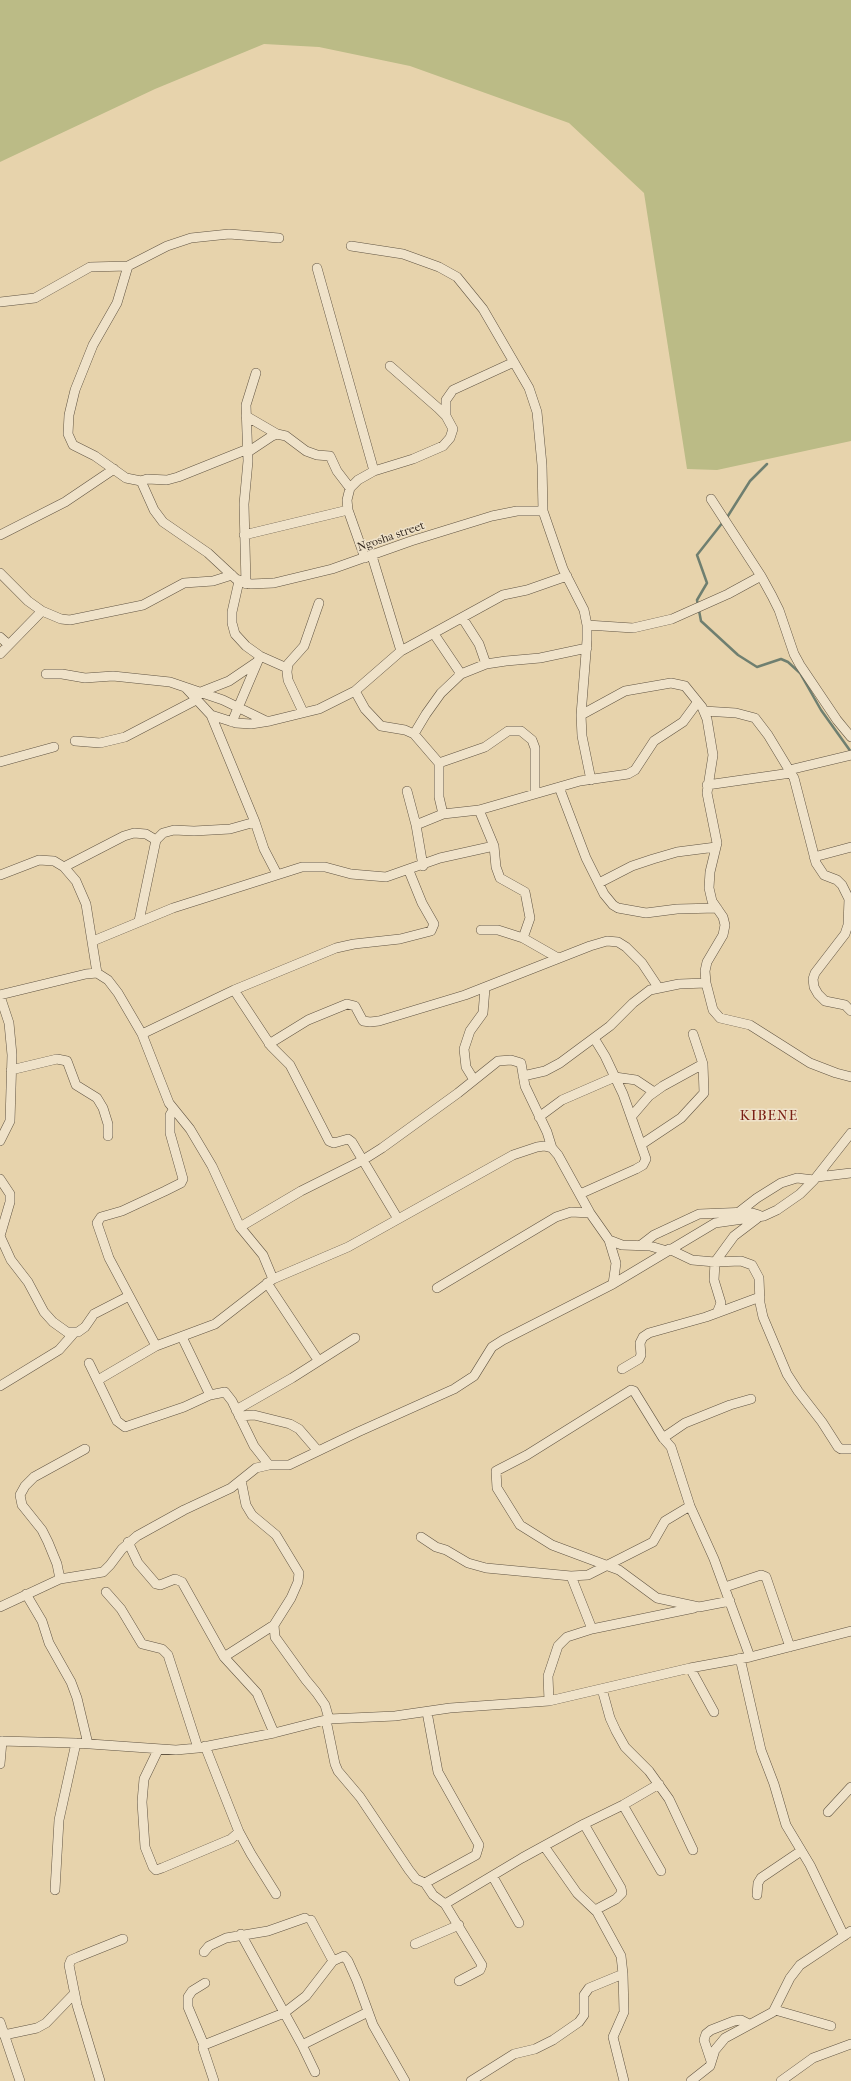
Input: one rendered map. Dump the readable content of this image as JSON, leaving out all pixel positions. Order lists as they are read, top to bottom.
{
  "streets": {
    "street": ["Ngosha street"]
  },
  "districts": ["KIBENE"]
}
